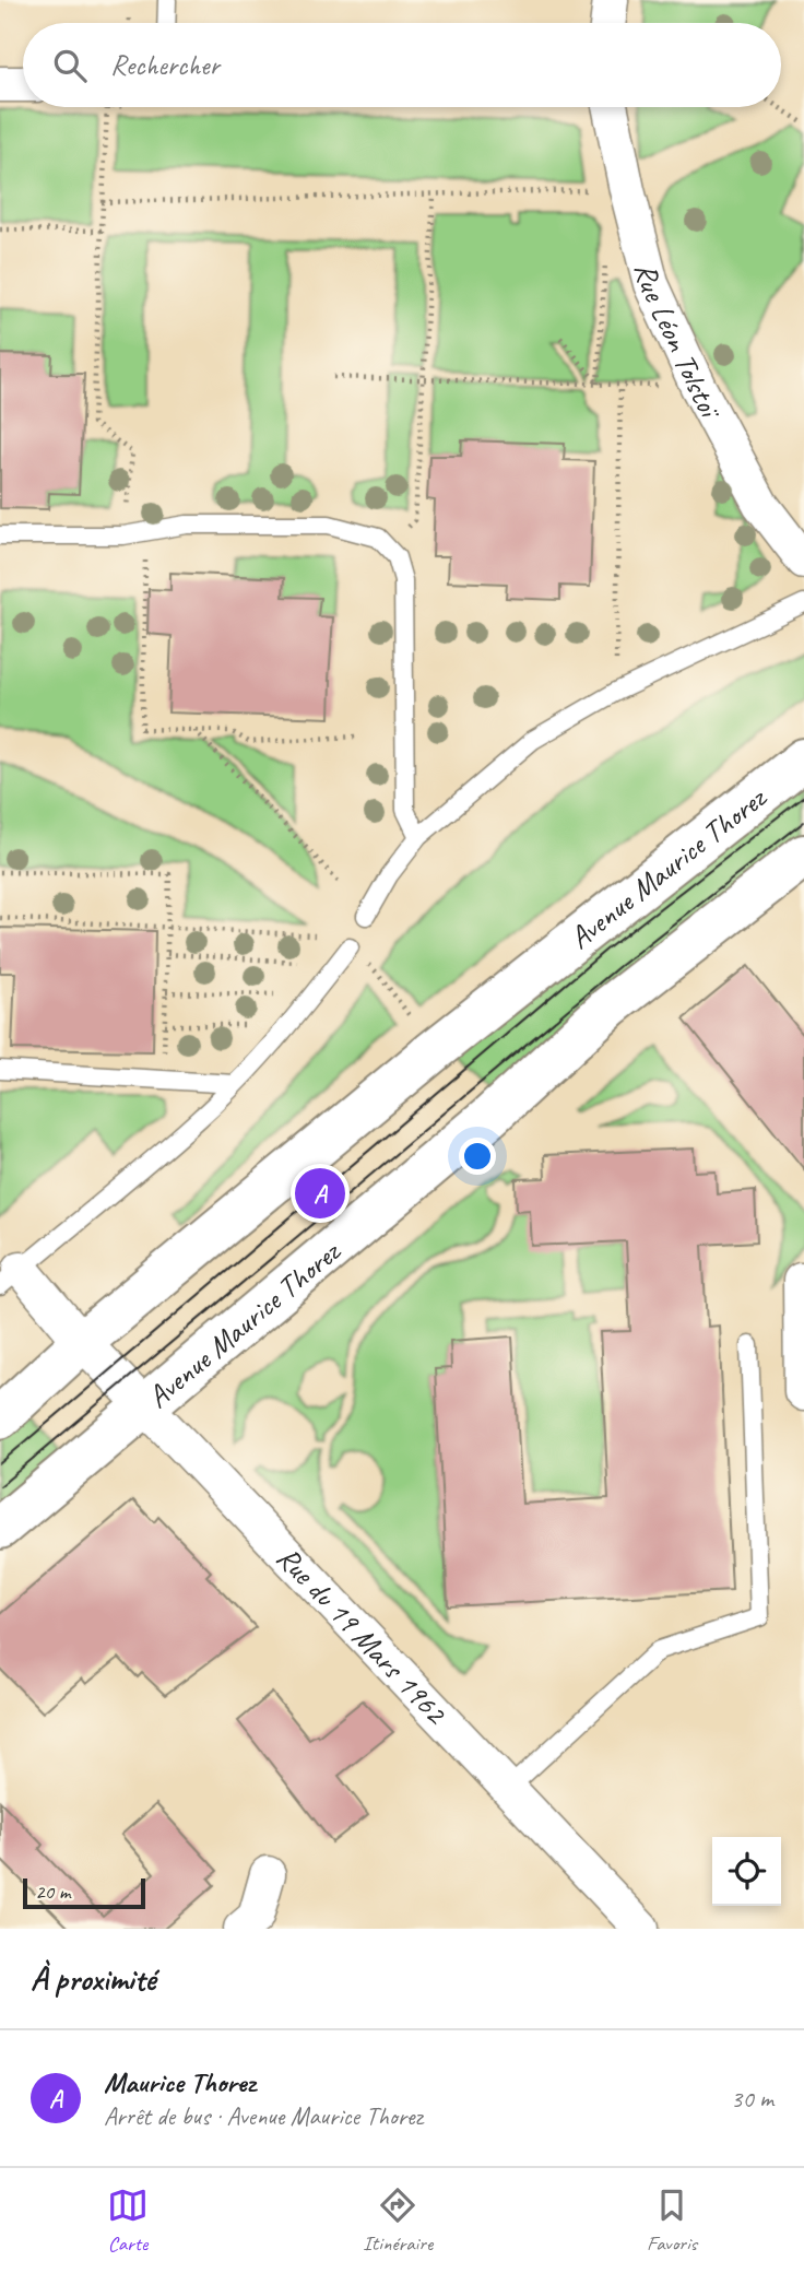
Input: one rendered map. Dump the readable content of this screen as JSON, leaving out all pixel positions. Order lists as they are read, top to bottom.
{
  "streets": {
    "street": ["Rue Léon Tolstoï", "Avenue Maurice Thorez", "Rue du 19 Mars 1962"]
  },
  "crossings": [
    ["Avenue Maurice Thorez", "Rue du 19 Mars 1962"]
  ],
  "scale_bar": "20 m",
  "page": {
    "search": "Rechercher",
    "pins": "A",
    "scale": "20 m",
    "heading": "À proximité",
    "list": [
      {
        "mark": "A",
        "name": "Maurice Thorez",
        "note": "Arrêt de bus · Avenue Maurice Thorez",
        "value": "30 m"
      }
    ],
    "nav": ["Carte", "Itinéraire", "Favoris"]
  }
}
